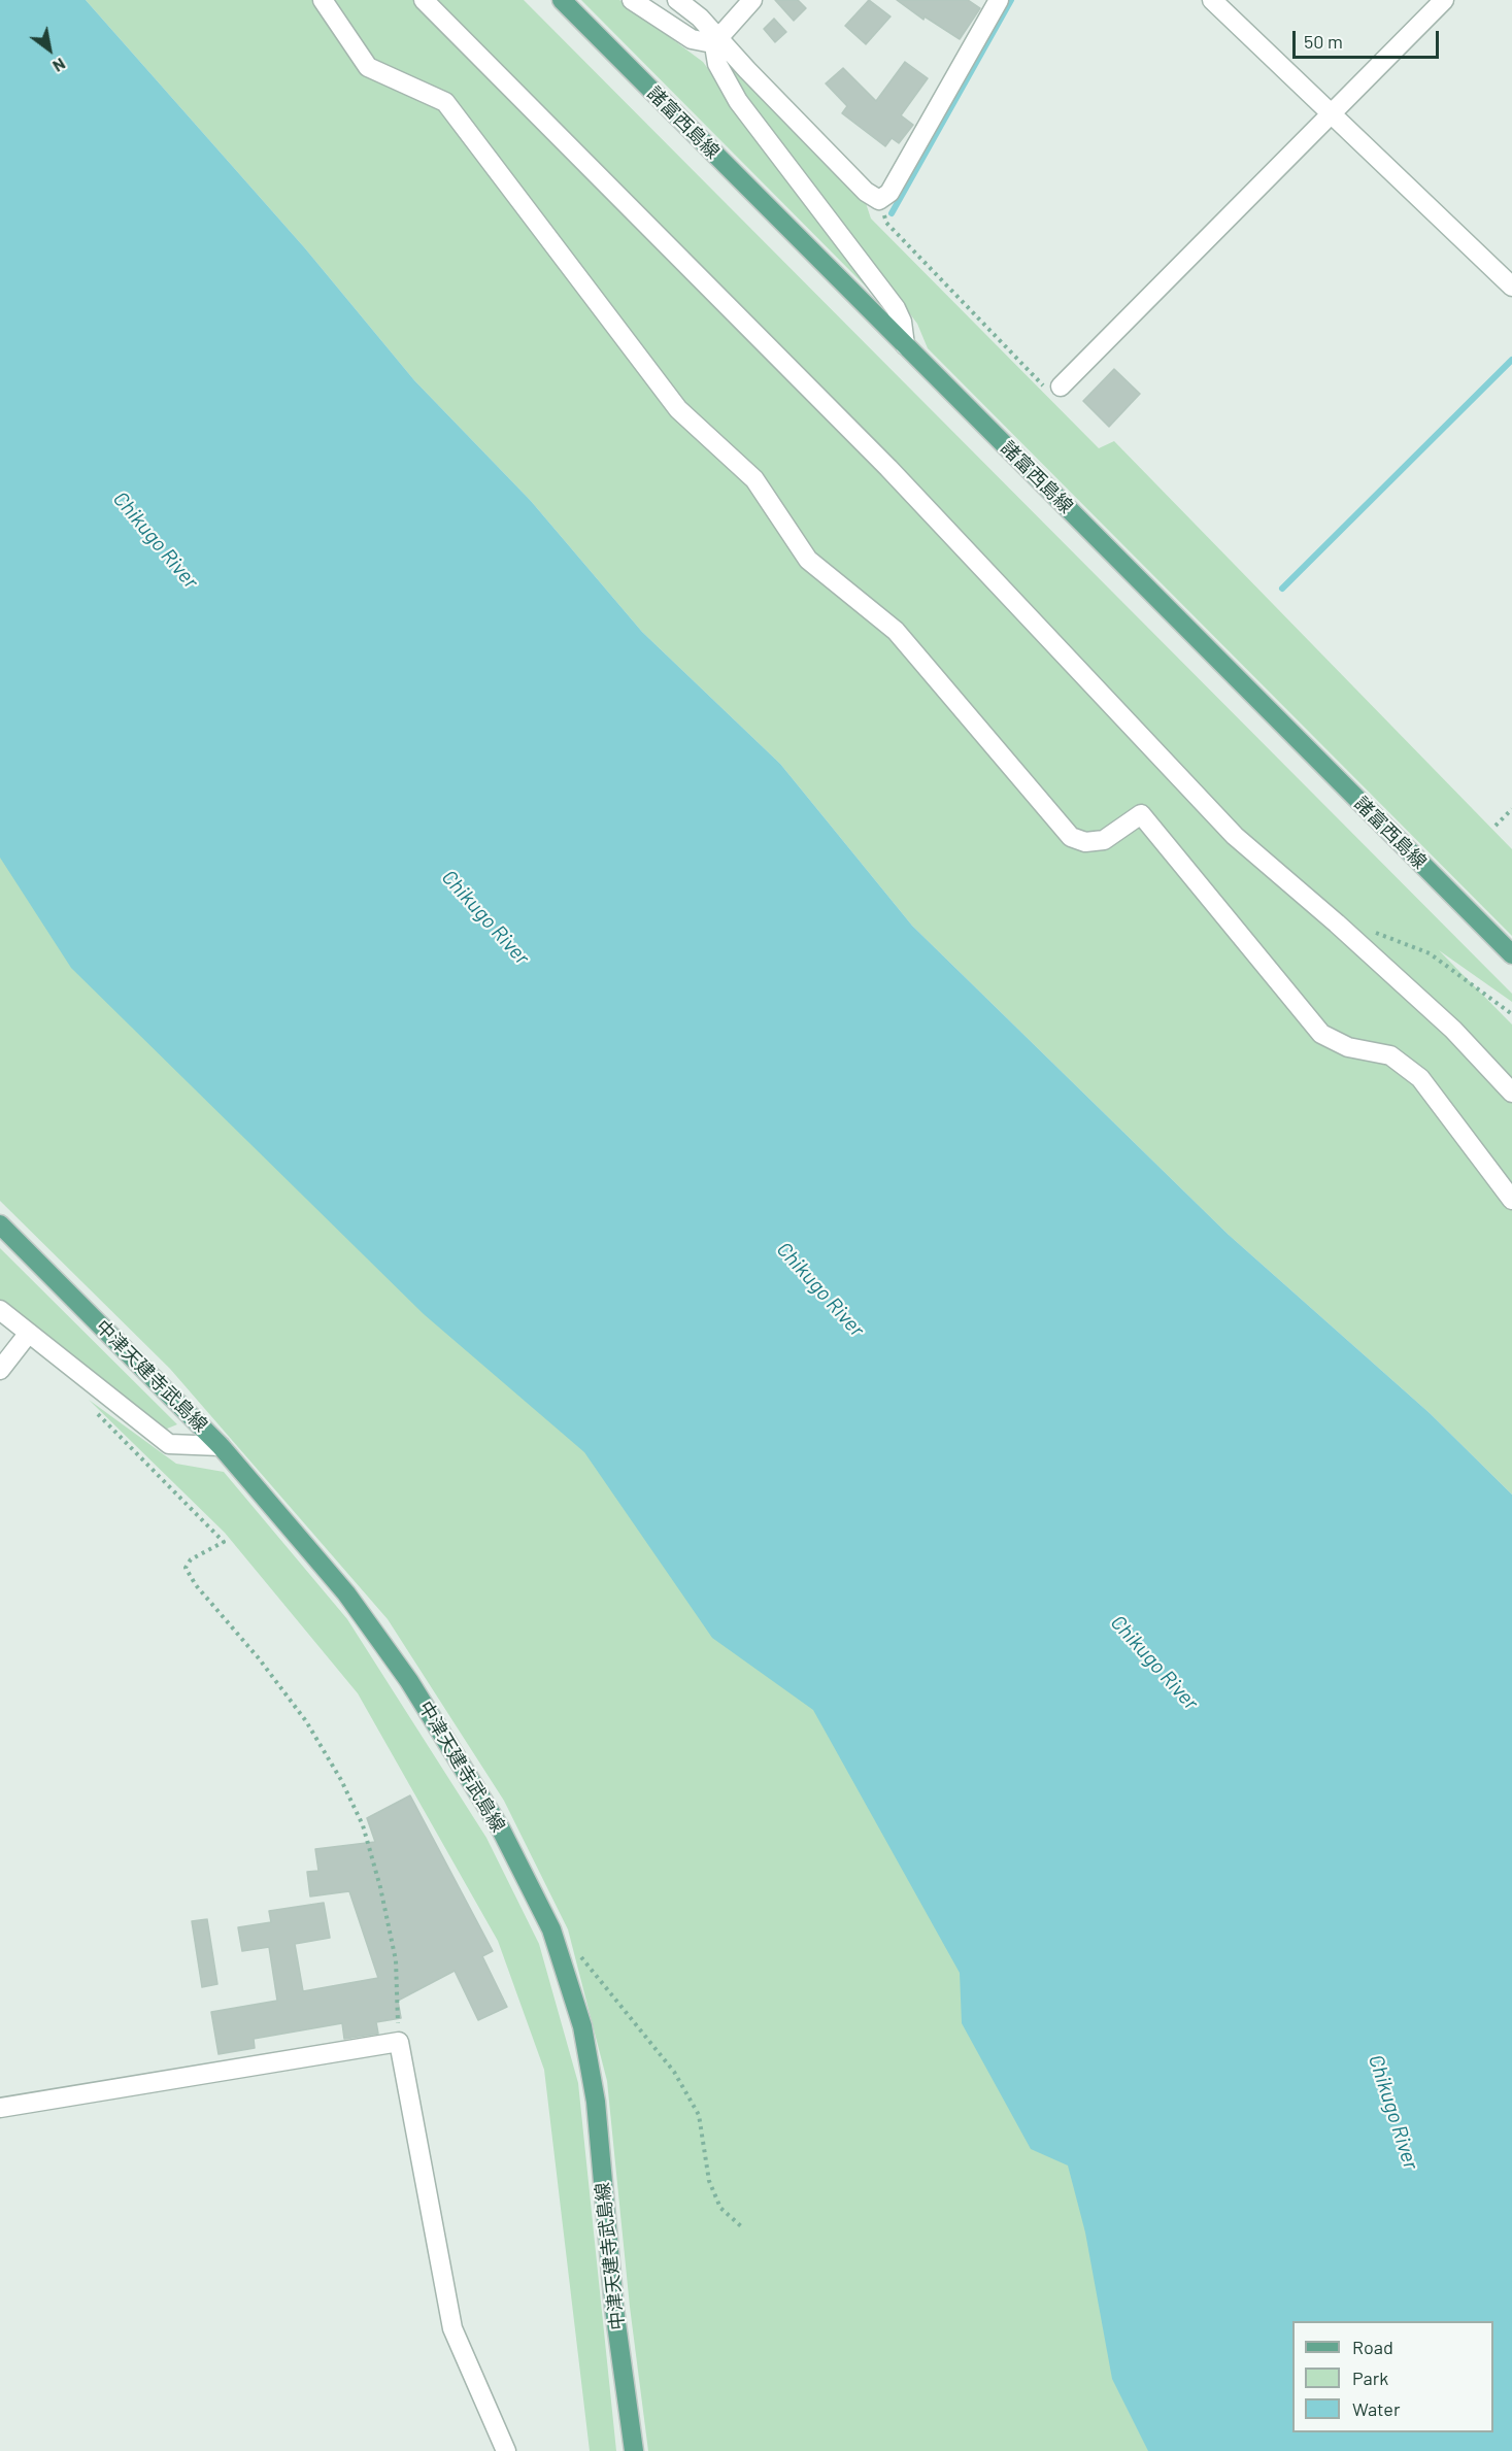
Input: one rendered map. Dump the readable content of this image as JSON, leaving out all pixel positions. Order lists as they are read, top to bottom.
{
  "streets": {
    "main road": ["諸富西島線", "中津天建寺武島線"]
  },
  "water": ["Chikugo River"],
  "legend": ["Road", "Park", "Water"],
  "scale_bar": "50 m",
  "north": "bottom right"
}
